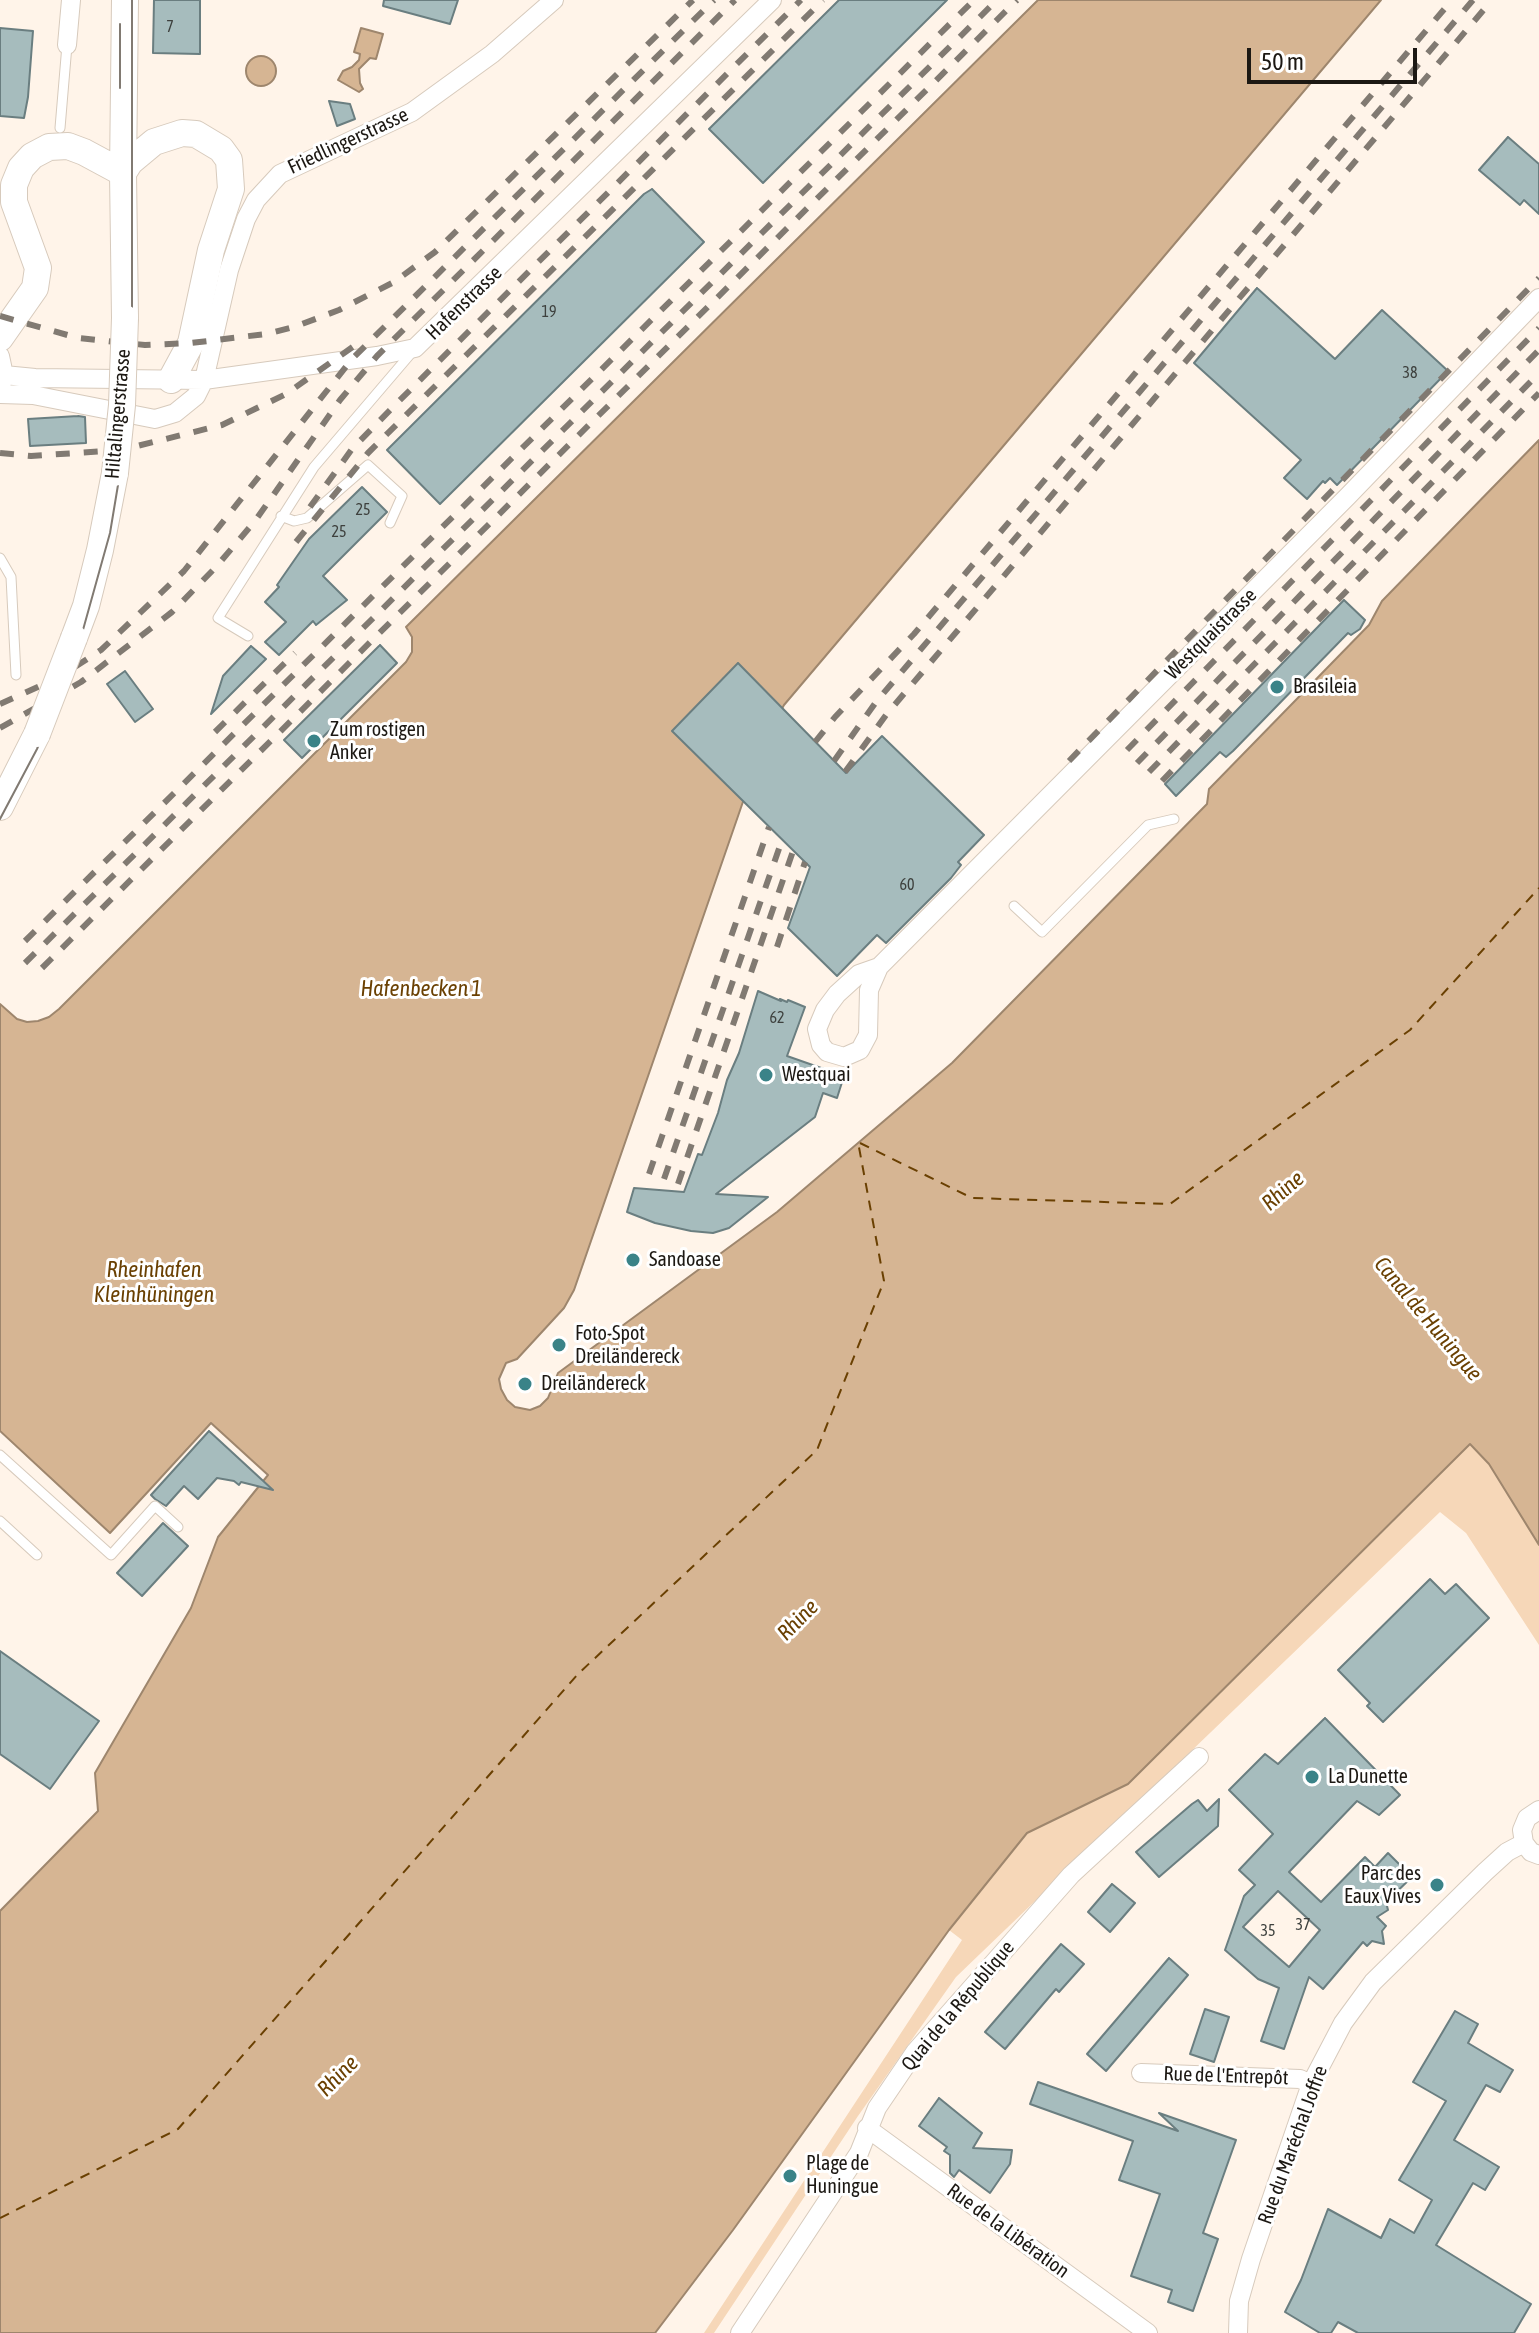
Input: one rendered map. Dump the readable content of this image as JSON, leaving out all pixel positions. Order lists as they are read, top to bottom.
{
  "streets": {
    "main road": ["Hiltalingerstrasse"],
    "street": [
      "Friedlingerstrasse",
      "Hafenstrasse",
      "Westquaistrasse",
      "Quai de la République",
      "Rue de l'Entrepôt",
      "Rue du Maréchal Joffre",
      "Rue de la Libération"
    ]
  },
  "crossings": [
    ["Friedlingerstrasse", "Hafenstrasse"],
    ["Quai de la République", "Rue de la Libération"],
    ["Rue de l'Entrepôt", "Rue du Maréchal Joffre"]
  ],
  "water": [
    "Hafenbecken 1",
    "Rhine",
    "Rheinhafen Kleinhüningen",
    "Canal de Huningue"
  ],
  "places": [
    "Brasileia",
    "Zum rostigen Anker",
    "Westquai",
    "Sandoase",
    "Foto-Spot Dreiländereck",
    "Dreiländereck",
    "La Dunette",
    "Parc des Eaux Vives",
    "Plage de Huningue"
  ],
  "house_numbers": [
    "7",
    "19",
    "38",
    "25",
    "25",
    "60",
    "62",
    "37",
    "35"
  ],
  "scale_bar": "50 m"
}
